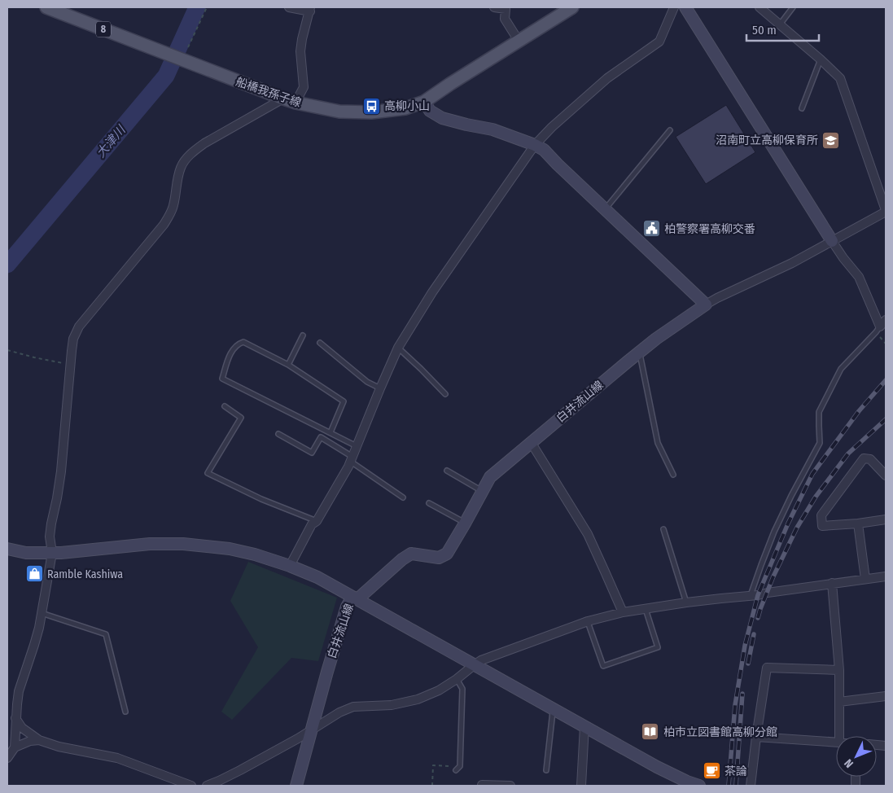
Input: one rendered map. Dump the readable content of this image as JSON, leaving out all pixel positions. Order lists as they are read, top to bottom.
{
  "streets": {
    "main road": ["8", "船橋我孫子線", "白井流山線"]
  },
  "water": ["大津川"],
  "places": {
    "bus stop": ["高柳小山"],
    "school or university": ["沼南町立高柳保育所"],
    "public building": ["柏警察署高柳交番"],
    "shop": ["Ramble Kashiwa"],
    "library": ["柏市立図書館高柳分館"],
    "cafe": ["茶論"]
  },
  "scale_bar": "50 m",
  "north": "bottom left"
}
